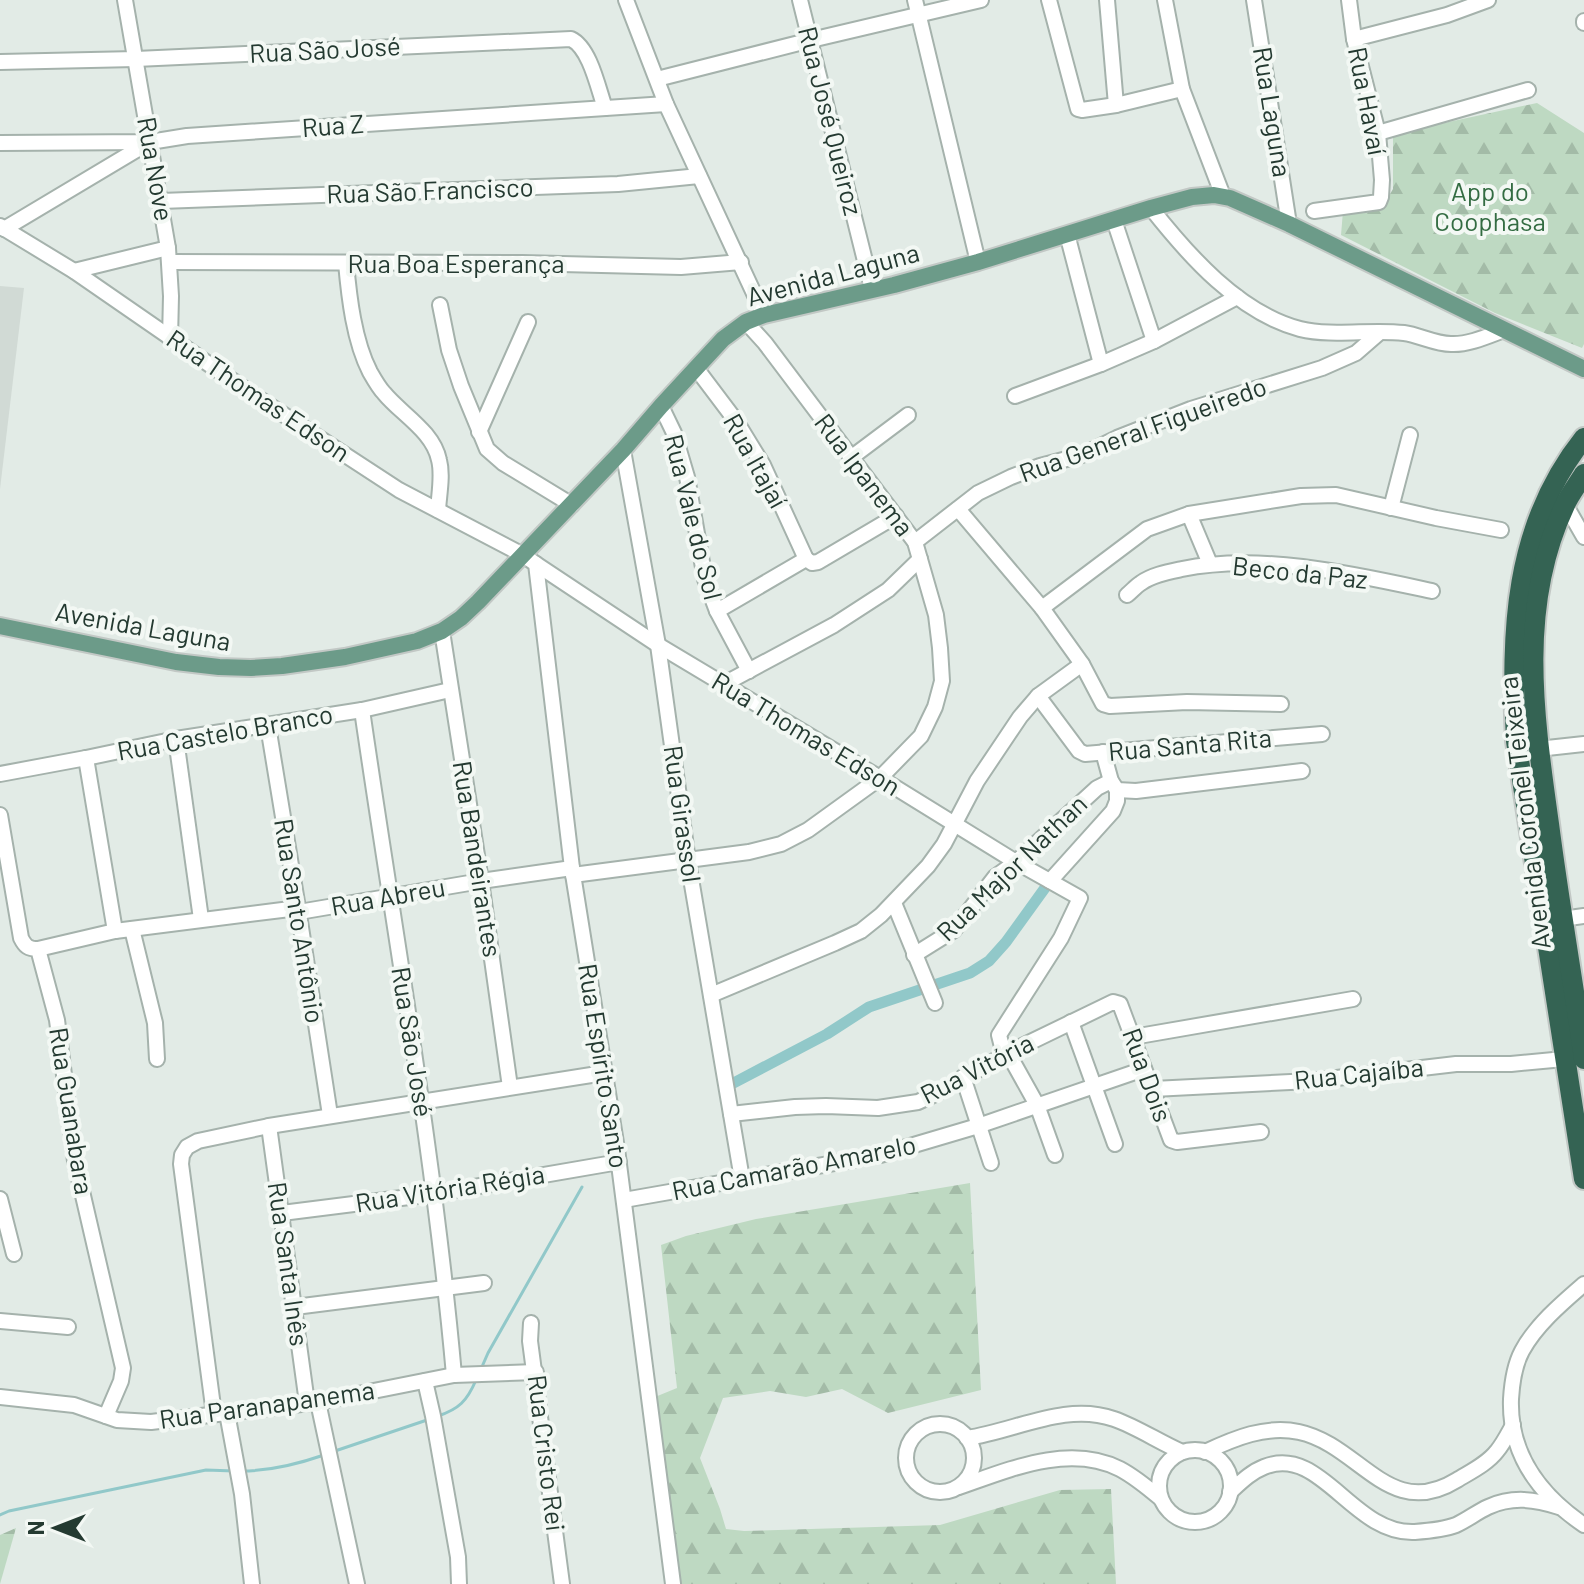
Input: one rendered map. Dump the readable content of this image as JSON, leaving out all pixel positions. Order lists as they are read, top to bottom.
{
  "streets": {
    "highway": ["Avenida Coronel Teixeira"],
    "main road": ["Avenida Laguna"],
    "street": [
      "Rua São José",
      "Rua Havaí",
      "Rua Laguna",
      "Rua José Queiroz",
      "Rua Z",
      "Rua Nove",
      "Rua São Francisco",
      "Rua Boa Esperança",
      "Rua Thomas Edson",
      "Rua General Figueiredo",
      "Rua Itajaí",
      "Rua Ipanema",
      "Rua Vale do Sol",
      "Beco da Paz",
      "Rua Castelo Branco",
      "Rua Santa Rita",
      "Rua Girassol",
      "Rua Bandeirantes",
      "Rua Major Nathan",
      "Rua Abreu",
      "Rua Santo Antônio",
      "Rua Espírito Santo",
      "Rua Vitória",
      "Rua Cajaíba",
      "Rua Dois",
      "Rua Guanabara",
      "Rua Camarão Amarelo",
      "Rua Vitória Régia",
      "Rua Santa Inês",
      "Rua Paranapanema",
      "Rua Cristo Rei"
    ]
  },
  "crossings": [
    ["Rua São José", "Rua Z"],
    ["Rua São José", "Rua Nove"],
    ["Rua São José", "Rua Castelo Branco"],
    ["Rua São José", "Rua Abreu"],
    ["Rua São José", "Rua Vitória Régia"],
    ["Rua São José", "Rua Paranapanema"],
    ["Rua Laguna", "Avenida Laguna"],
    ["Rua José Queiroz", "Avenida Laguna"],
    ["Rua Z", "Rua Nove"],
    ["Rua Nove", "Rua São Francisco"],
    ["Rua Nove", "Rua Boa Esperança"],
    ["Rua Nove", "Rua Thomas Edson"],
    ["Rua Boa Esperança", "Rua Thomas Edson"],
    ["Avenida Laguna", "Rua Thomas Edson"],
    ["Avenida Laguna", "Rua Itajaí"],
    ["Avenida Laguna", "Rua Ipanema"],
    ["Avenida Laguna", "Rua Vale do Sol"],
    ["Avenida Laguna", "Rua Girassol"],
    ["Avenida Laguna", "Rua Bandeirantes"],
    ["Avenida Laguna", "Rua Espírito Santo"],
    ["Rua Thomas Edson", "Rua Ipanema"],
    ["Rua Thomas Edson", "Rua Girassol"],
    ["Rua Thomas Edson", "Rua Major Nathan"],
    ["Rua Thomas Edson", "Rua Espírito Santo"],
    ["Rua Thomas Edson", "Rua Vitória"],
    ["Rua General Figueiredo", "Rua Ipanema"],
    ["Rua Ipanema", "Rua Girassol"],
    ["Rua Ipanema", "Rua Abreu"],
    ["Rua Ipanema", "Rua Espírito Santo"],
    ["Rua Castelo Branco", "Rua Bandeirantes"],
    ["Rua Castelo Branco", "Rua Santo Antônio"],
    ["Rua Santa Rita", "Rua Major Nathan"],
    ["Avenida Coronel Teixeira", "Rua Cajaíba"],
    ["Rua Girassol", "Rua Vitória"],
    ["Rua Girassol", "Rua Camarão Amarelo"],
    ["Rua Bandeirantes", "Rua Abreu"],
    ["Rua Abreu", "Rua Santo Antônio"],
    ["Rua Abreu", "Rua Espírito Santo"],
    ["Rua Abreu", "Rua Guanabara"],
    ["Rua Espírito Santo", "Rua Camarão Amarelo"],
    ["Rua Espírito Santo", "Rua Vitória Régia"],
    ["Rua Vitória", "Rua Dois"],
    ["Rua Cajaíba", "Rua Dois"],
    ["Rua Dois", "Rua Camarão Amarelo"],
    ["Rua Guanabara", "Rua Paranapanema"],
    ["Rua Vitória Régia", "Rua Santa Inês"],
    ["Rua Santa Inês", "Rua Paranapanema"],
    ["Rua Paranapanema", "Rua Cristo Rei"]
  ],
  "parks": ["App do Coophasa"],
  "north": "left"
}
